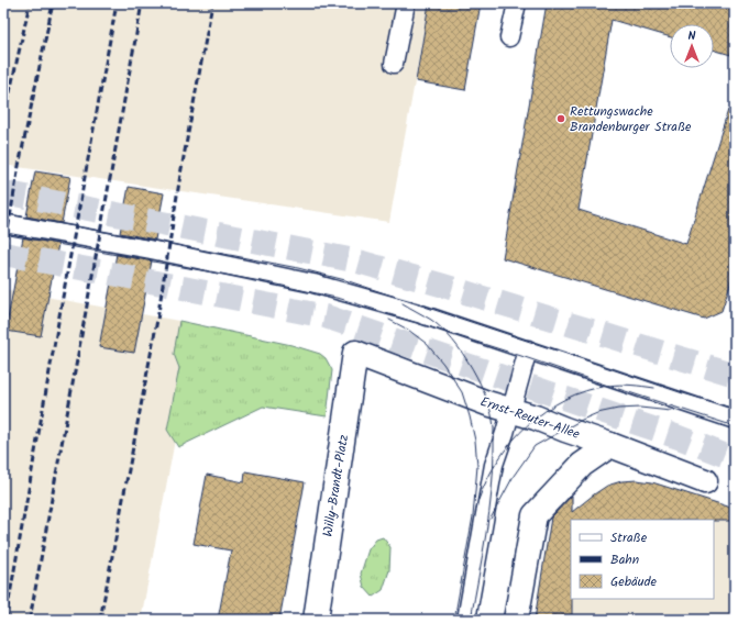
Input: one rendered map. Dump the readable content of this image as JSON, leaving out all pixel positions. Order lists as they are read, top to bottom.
{
  "streets": {
    "street": ["Ernst-Reuter-Allee", "Willy-Brandt-Platz"]
  },
  "crossings": [
    ["Ernst-Reuter-Allee", "Willy-Brandt-Platz"]
  ],
  "places": ["Rettungswache Brandenburger Straße"],
  "legend": ["Straße", "Bahn", "Gebäude"],
  "north": "top"
}
